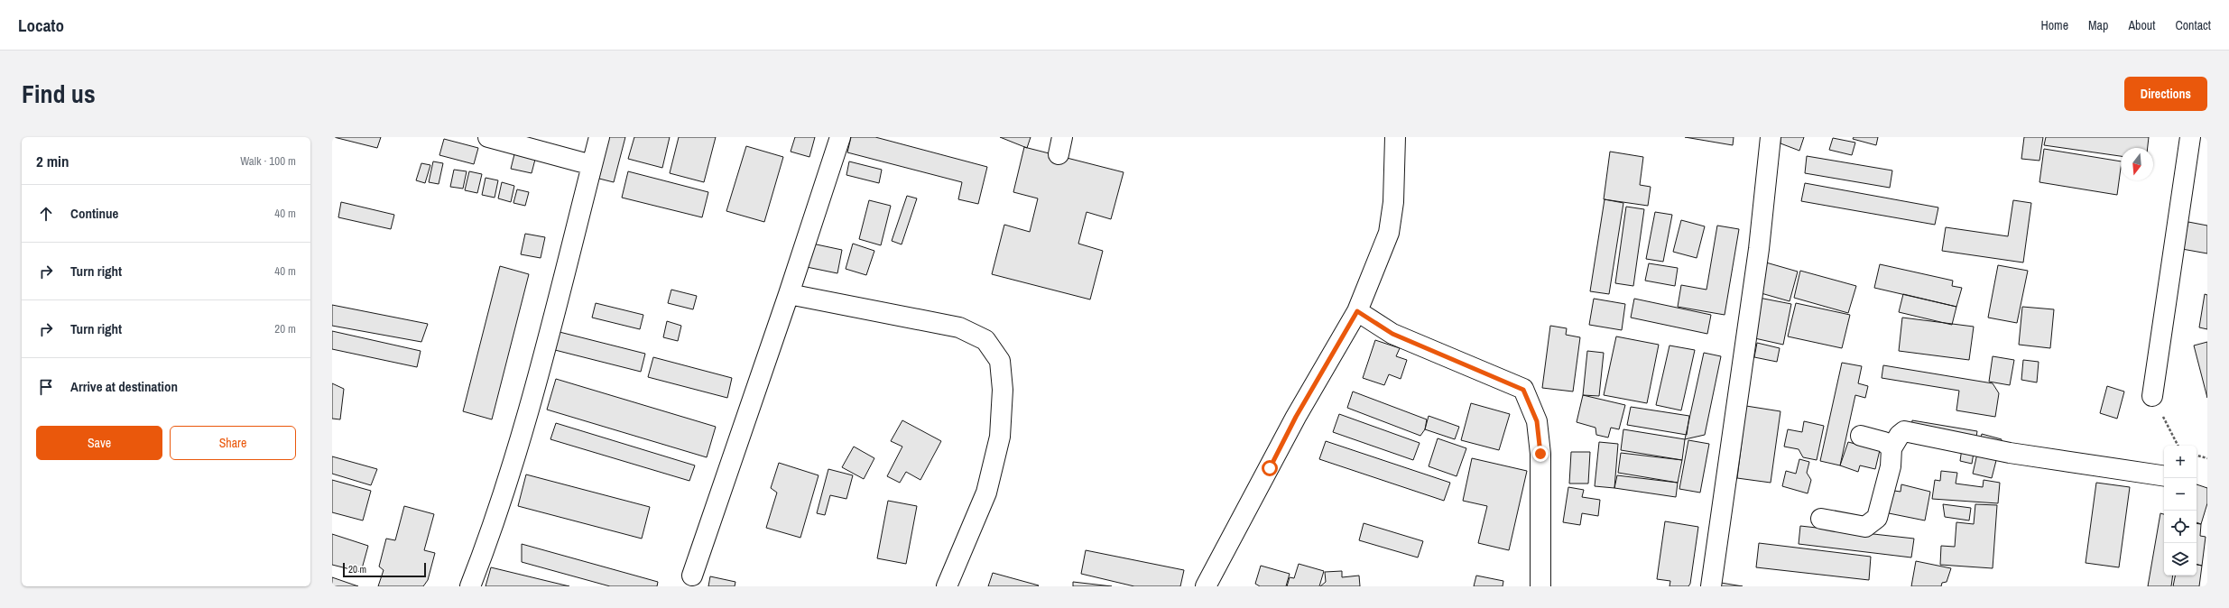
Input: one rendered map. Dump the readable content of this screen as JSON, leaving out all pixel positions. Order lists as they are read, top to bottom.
{
  "scale_bar": "20 m",
  "north": "bottom",
  "page": {
    "header": "Locato",
    "nav": [
      "Home",
      "Map",
      "About",
      "Contact"
    ],
    "title": "Find us",
    "buttons": [
      "Directions",
      ["Save", "Share"]
    ],
    "heading": ["2 min", "Walk · 100 m"],
    "list": [
      ["Continue", "40 m"],
      ["Turn right", "40 m"],
      ["Turn right", "20 m"],
      "Arrive at destination"
    ],
    "map_buttons": ["+", "−"],
    "scale": "20 m"
  }
}
